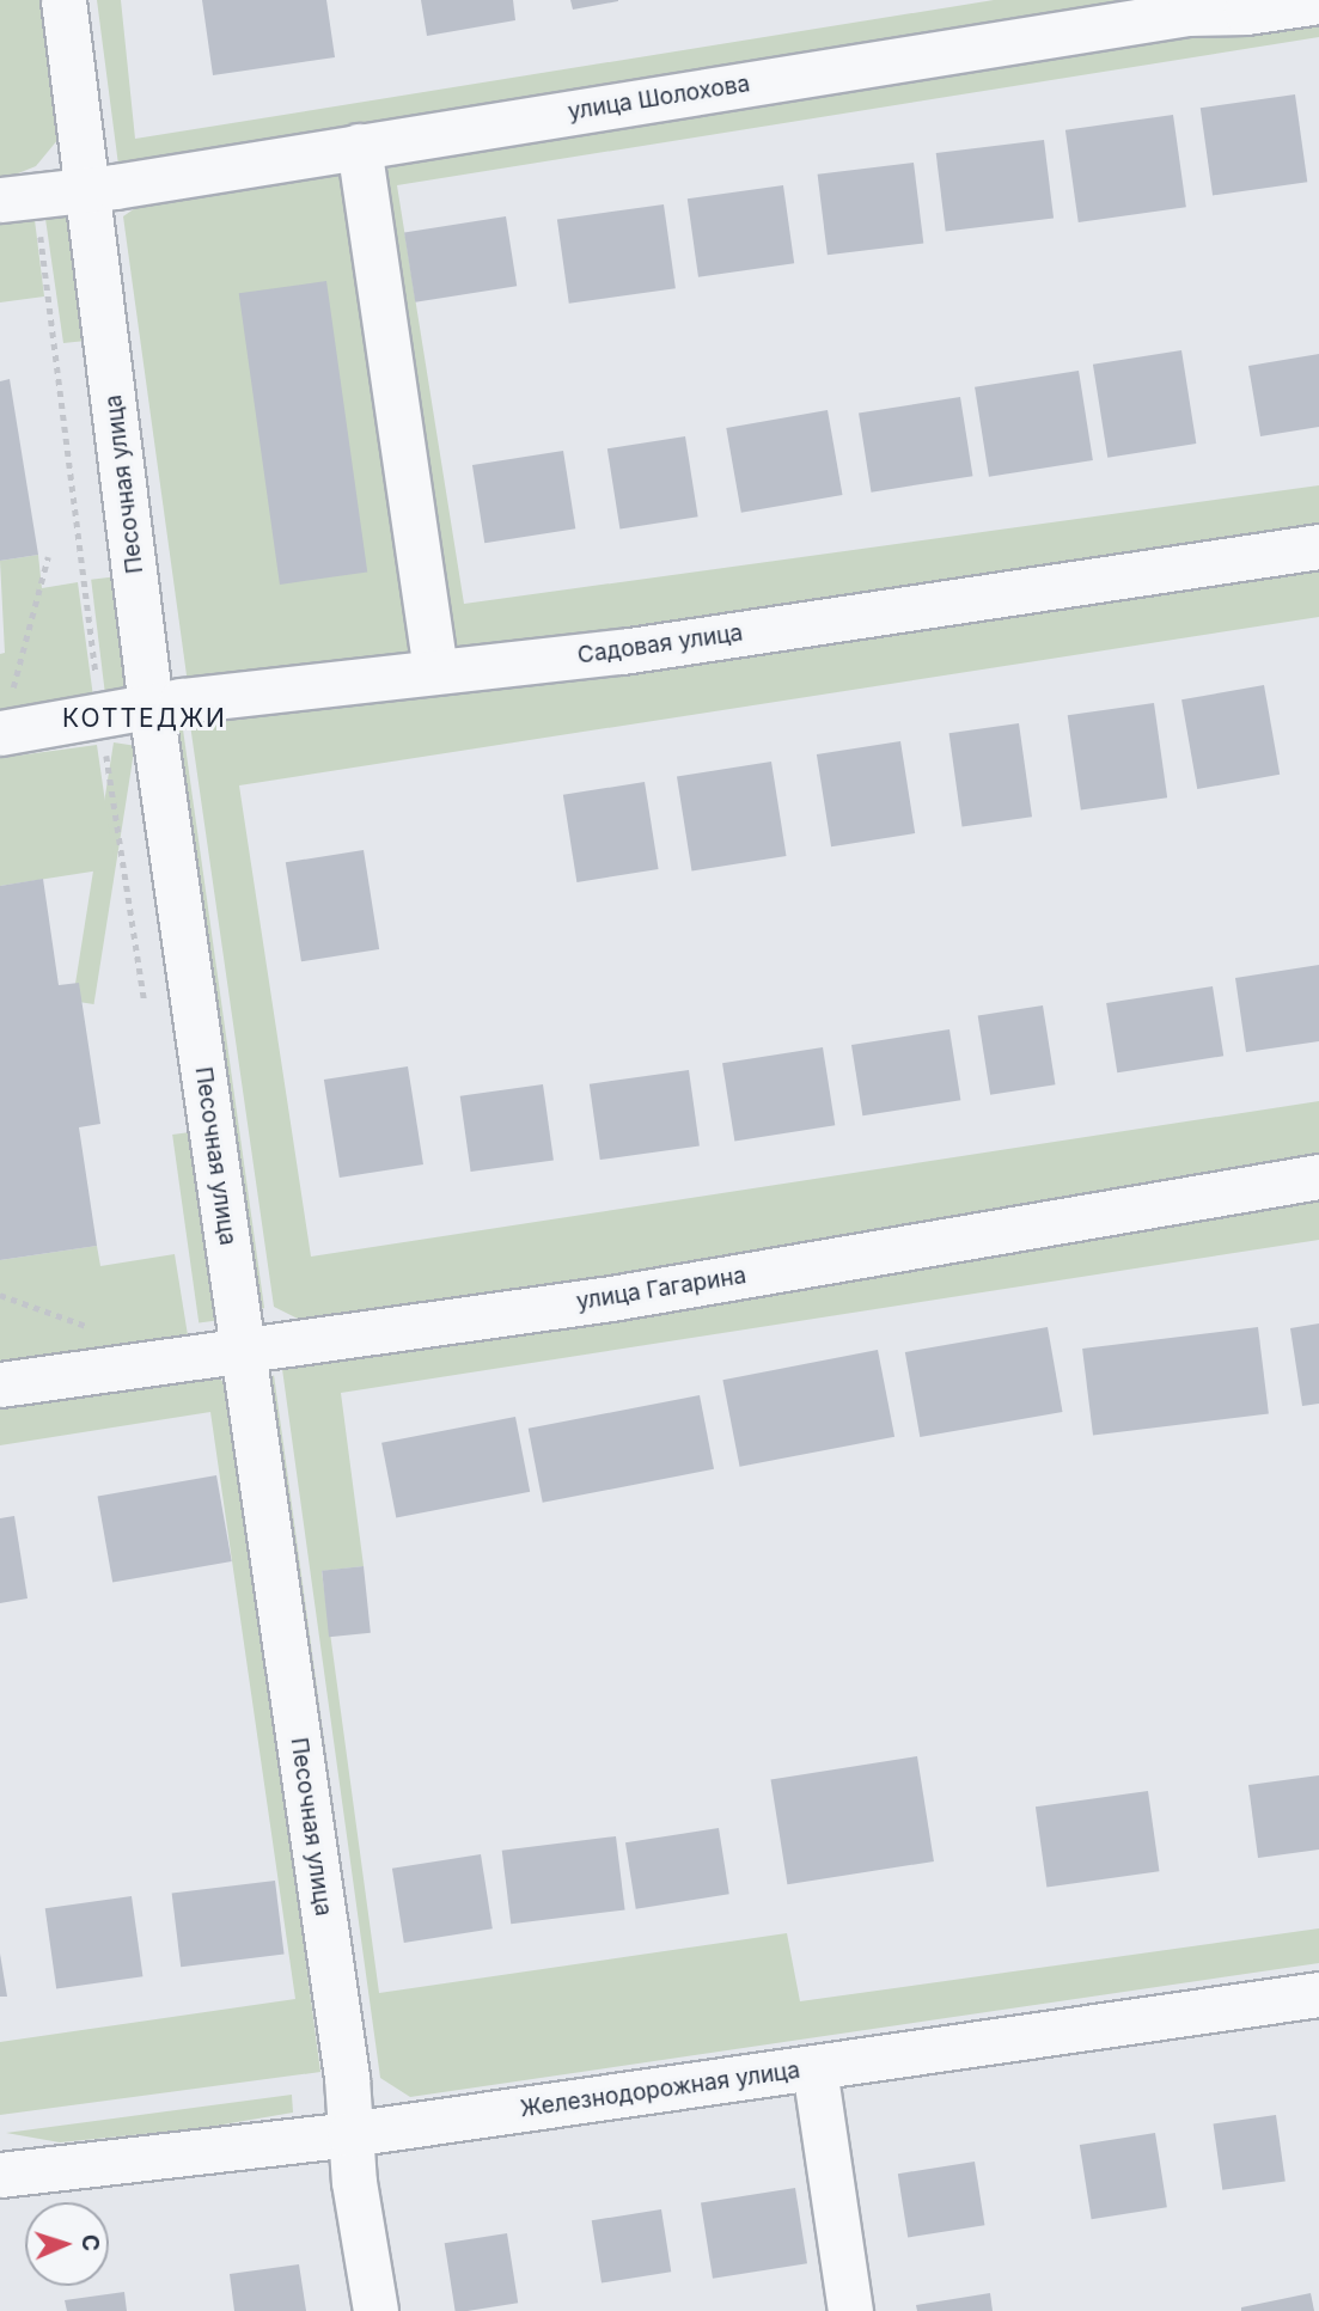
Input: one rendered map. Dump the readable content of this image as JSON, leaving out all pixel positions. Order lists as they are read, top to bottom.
{
  "streets": {
    "street": [
      "улица Шолохова",
      "Песочная улица",
      "Садовая улица",
      "улица Гагарина",
      "Железнодорожная улица"
    ]
  },
  "crossings": [
    ["улица Шолохова", "Песочная улица"],
    ["Песочная улица", "Садовая улица"],
    ["Песочная улица", "улица Гагарина"],
    ["Песочная улица", "Железнодорожная улица"]
  ],
  "districts": ["КОТТЕДЖИ"],
  "north": "right"
}
